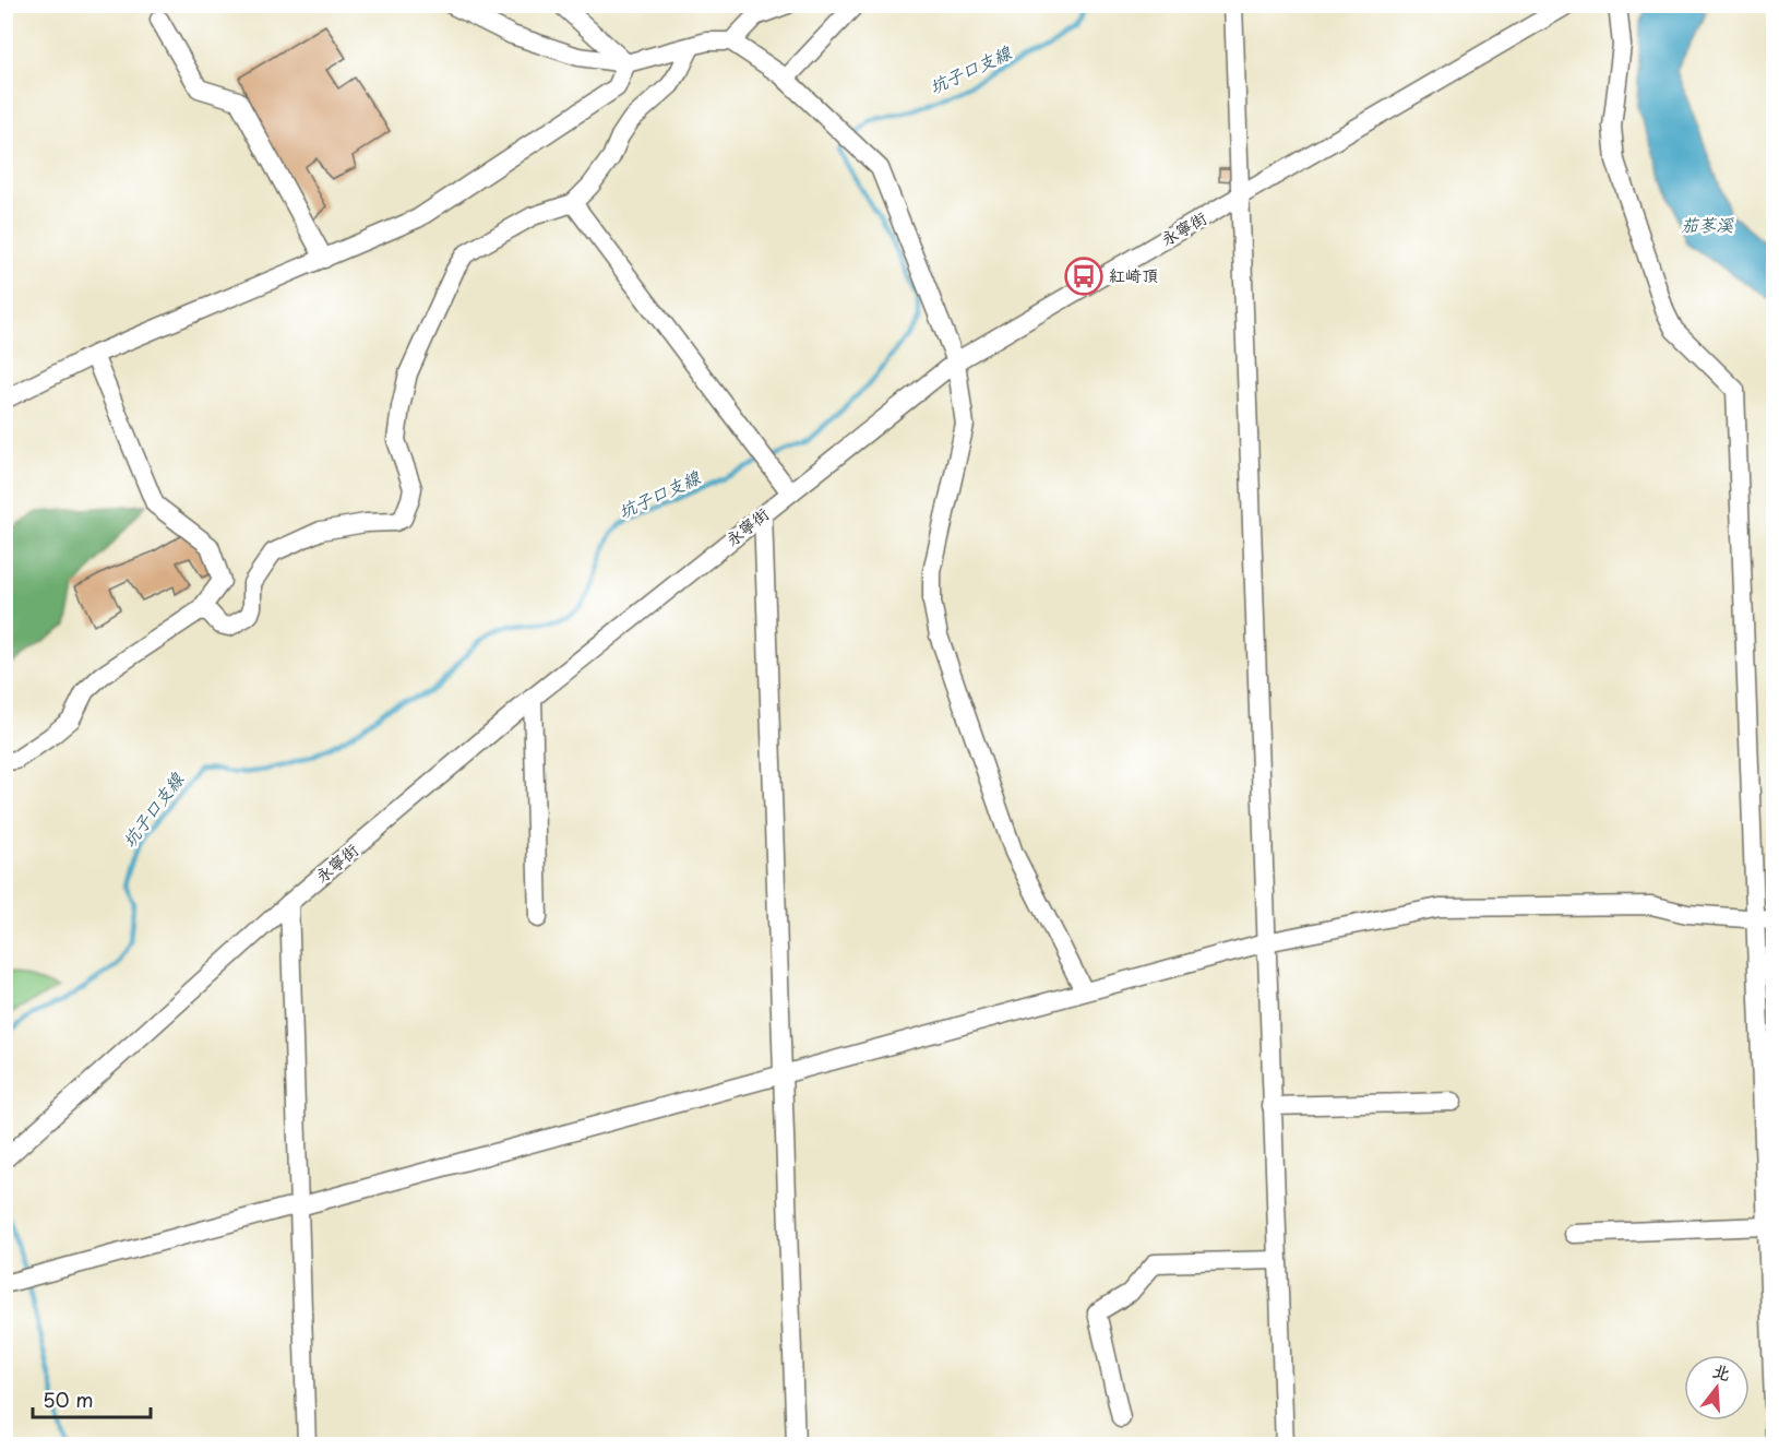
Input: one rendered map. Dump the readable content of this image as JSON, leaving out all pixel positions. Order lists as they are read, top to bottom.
{
  "streets": {
    "street": ["永寧街"]
  },
  "water": ["坑子口支線", "茄苳溪"],
  "places": {
    "bus stop": ["紅崎頂"]
  },
  "scale_bar": "50 m",
  "north": "top"
}
